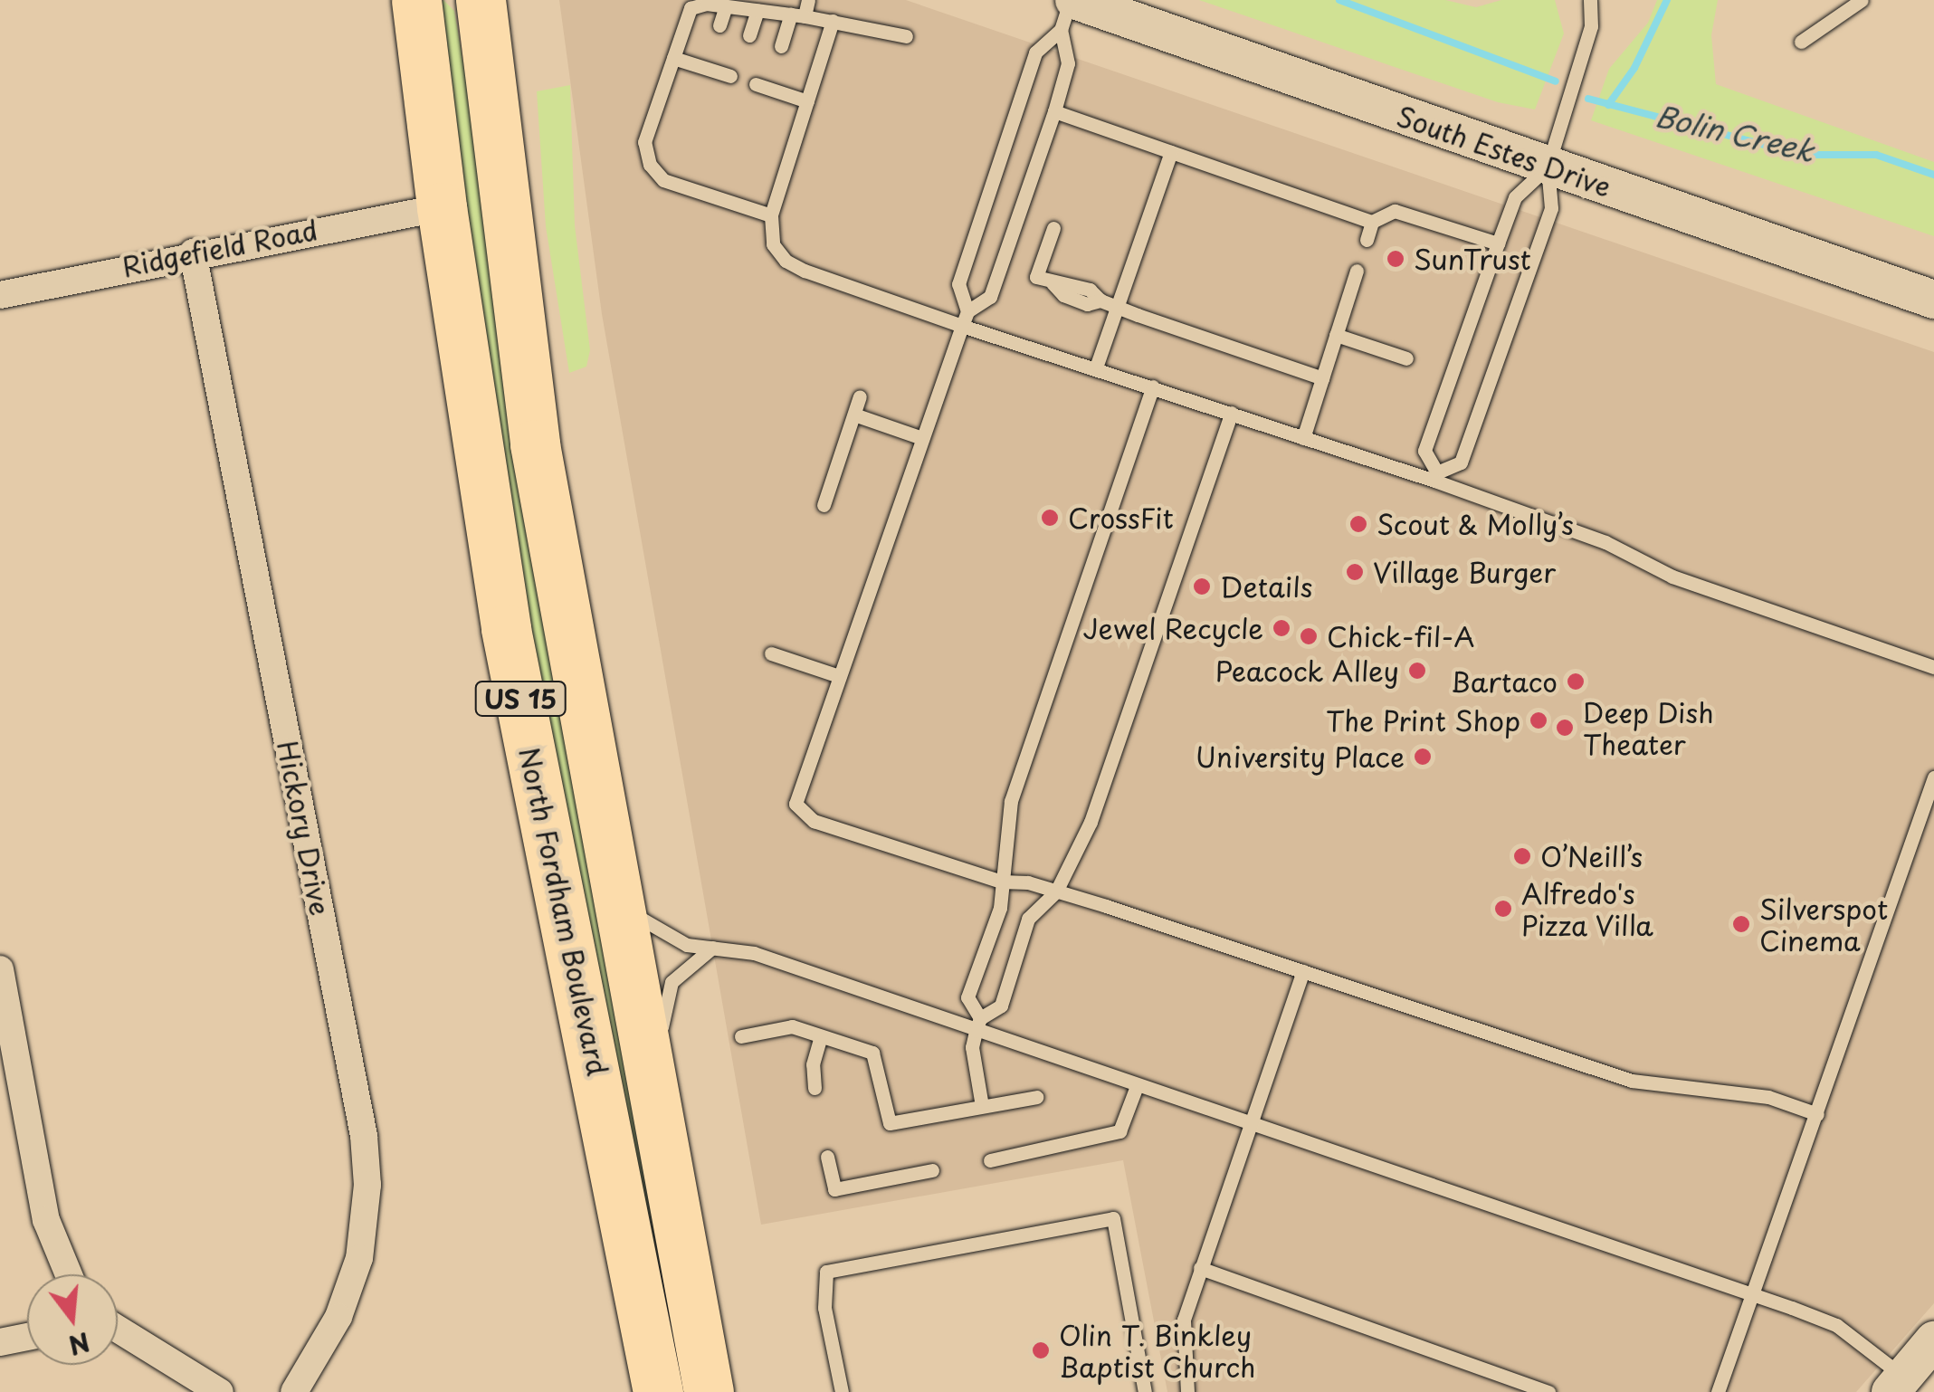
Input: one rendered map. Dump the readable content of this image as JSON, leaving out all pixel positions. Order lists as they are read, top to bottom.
{
  "streets": {
    "highway": ["US 15", "North Fordham Boulevard"],
    "main road": ["South Estes Drive"],
    "street": ["Ridgefield Road", "Hickory Drive"]
  },
  "crossings": [
    ["Ridgefield Road", "Hickory Drive"],
    ["Ridgefield Road", "North Fordham Boulevard"]
  ],
  "water": ["Bolin Creek"],
  "places": [
    "SunTrust",
    "CrossFit",
    "Scout & Molly’s",
    "Village Burger",
    "Details",
    "Jewel Recycle",
    "Chick-fil-A",
    "Peacock Alley",
    "Bartaco",
    "The Print Shop",
    "Deep Dish Theater",
    "University Place",
    "O’Neill’s",
    "Alfredo's Pizza Villa",
    "Silverspot Cinema",
    "Olin T. Binkley Baptist Church"
  ],
  "north": "bottom"
}
